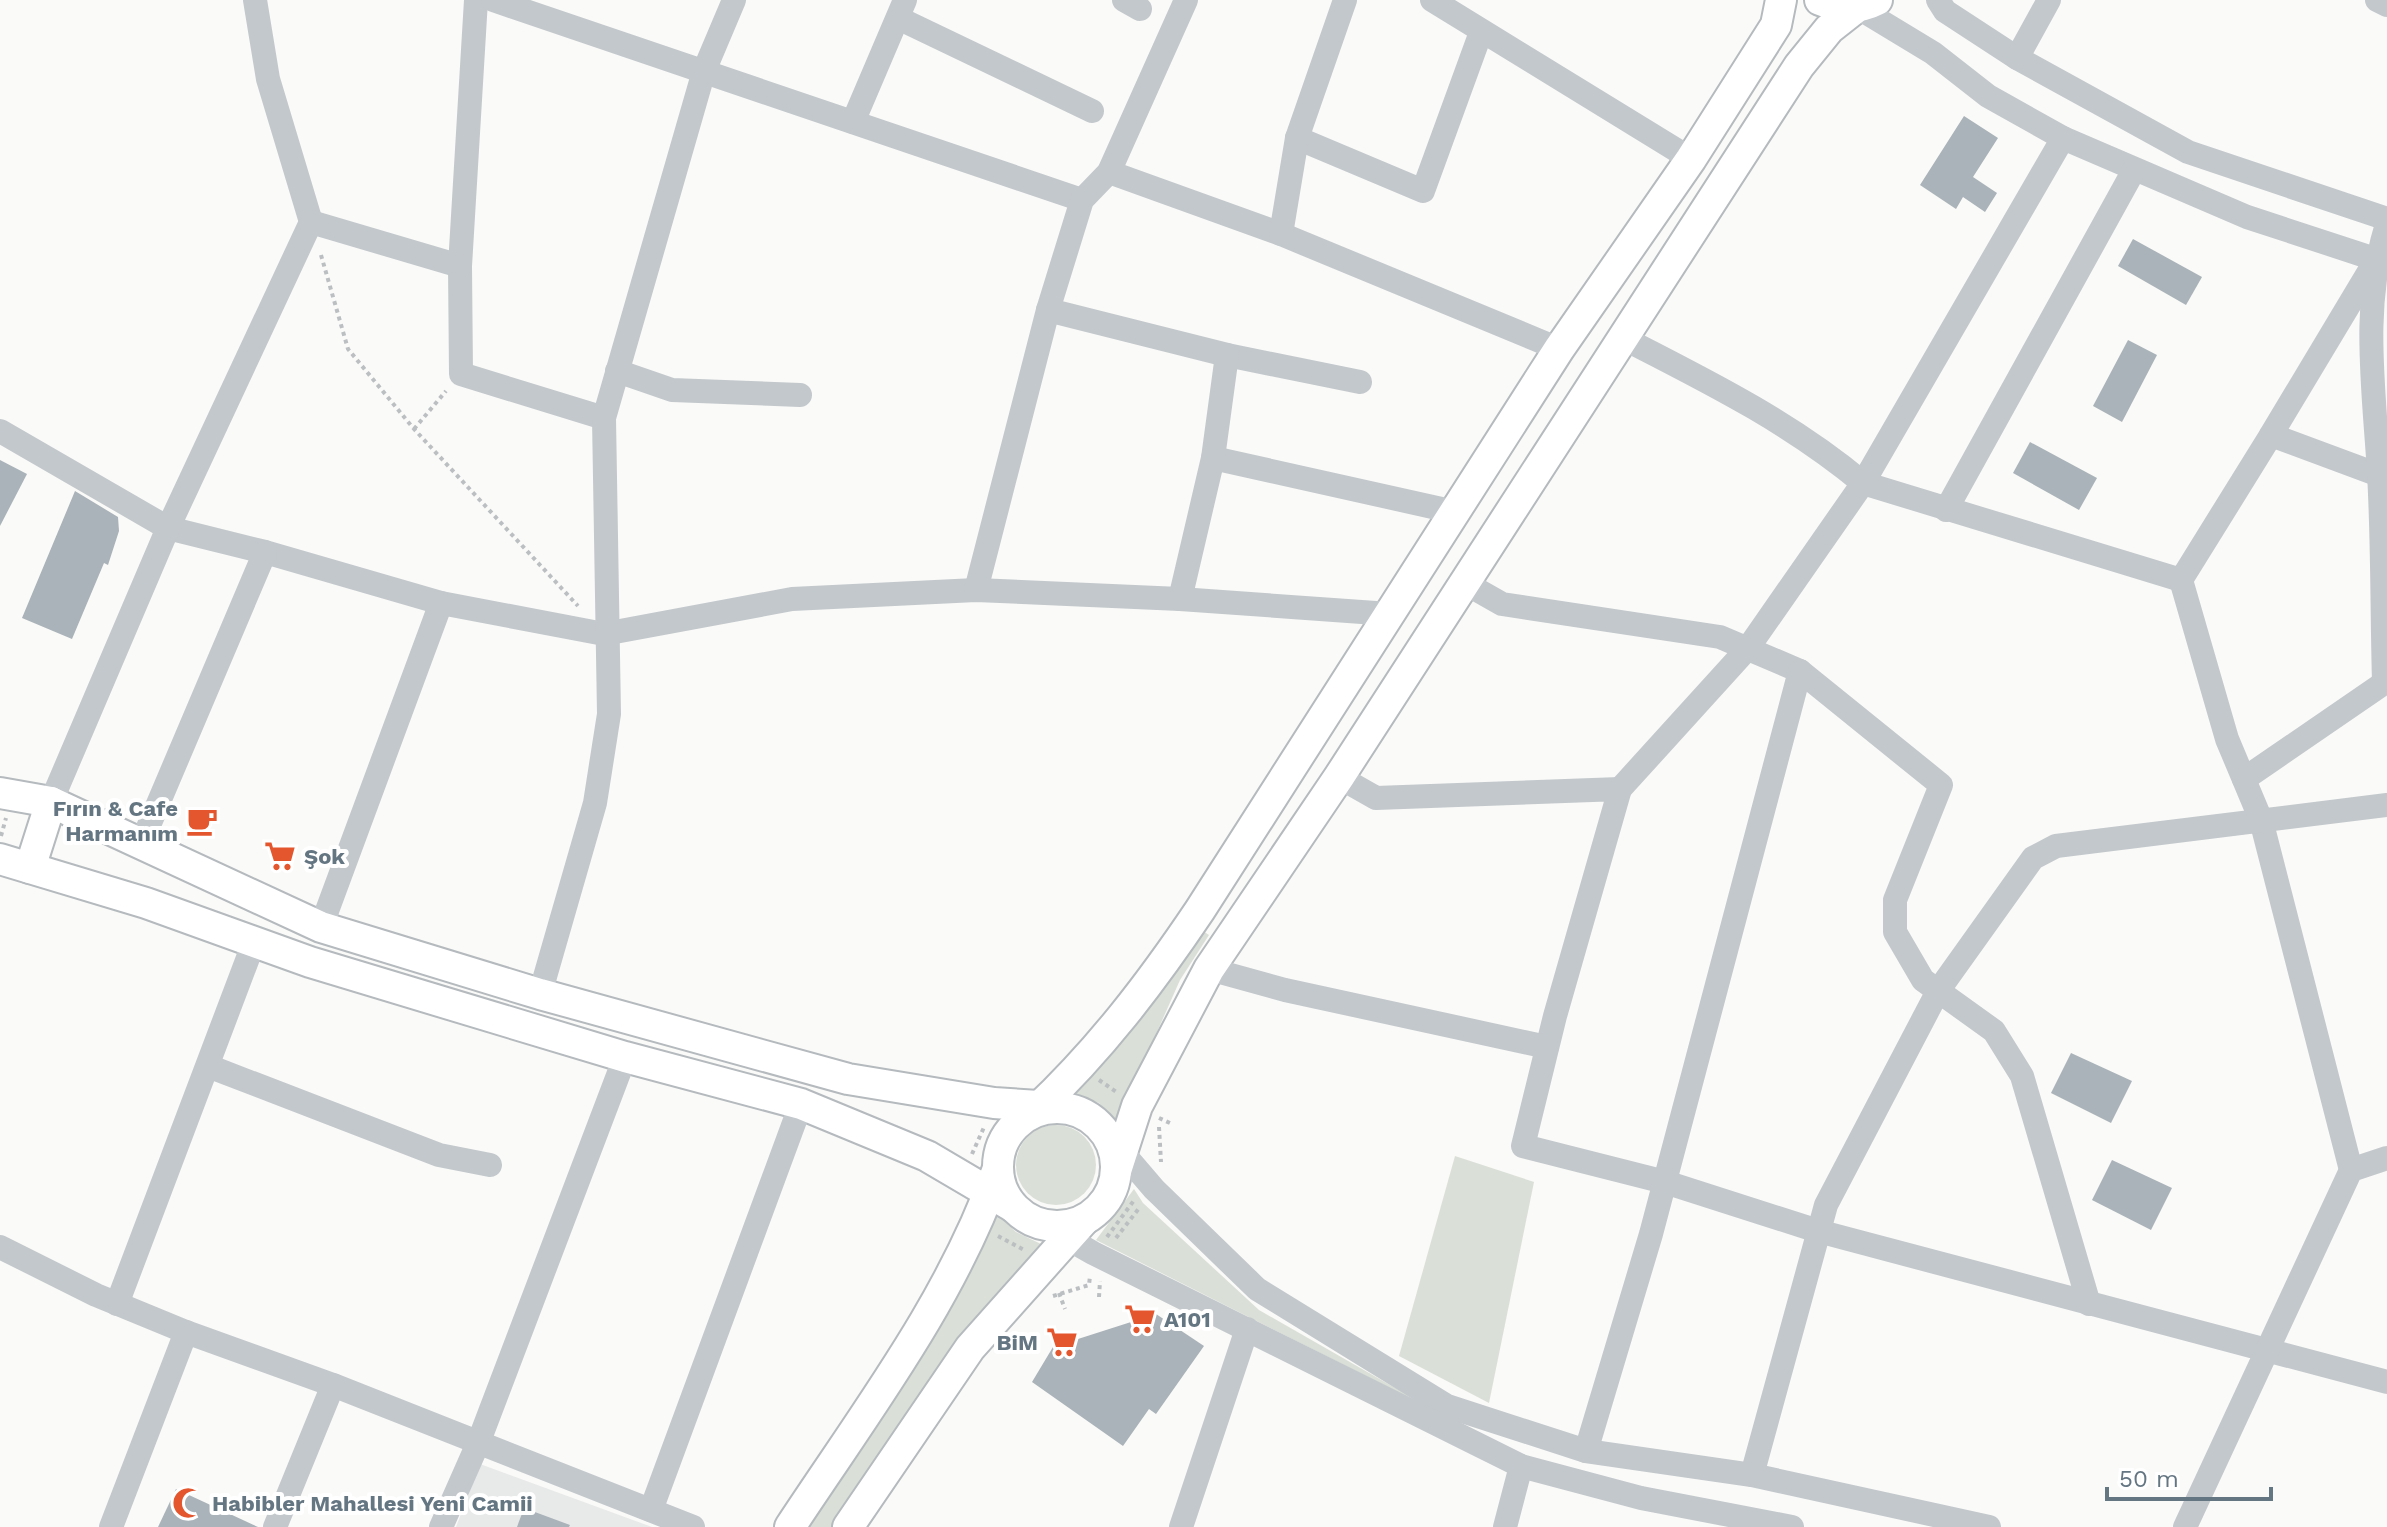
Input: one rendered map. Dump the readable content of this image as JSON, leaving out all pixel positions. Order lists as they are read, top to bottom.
{
  "places": {
    "cafe": ["Fırın & Cafe Harmanım"],
    "supermarket": ["Şok", "A101", "BiM"],
    "mosque": ["Habibler Mahallesi Yeni Camii"]
  },
  "scale_bar": "50 m"
}
